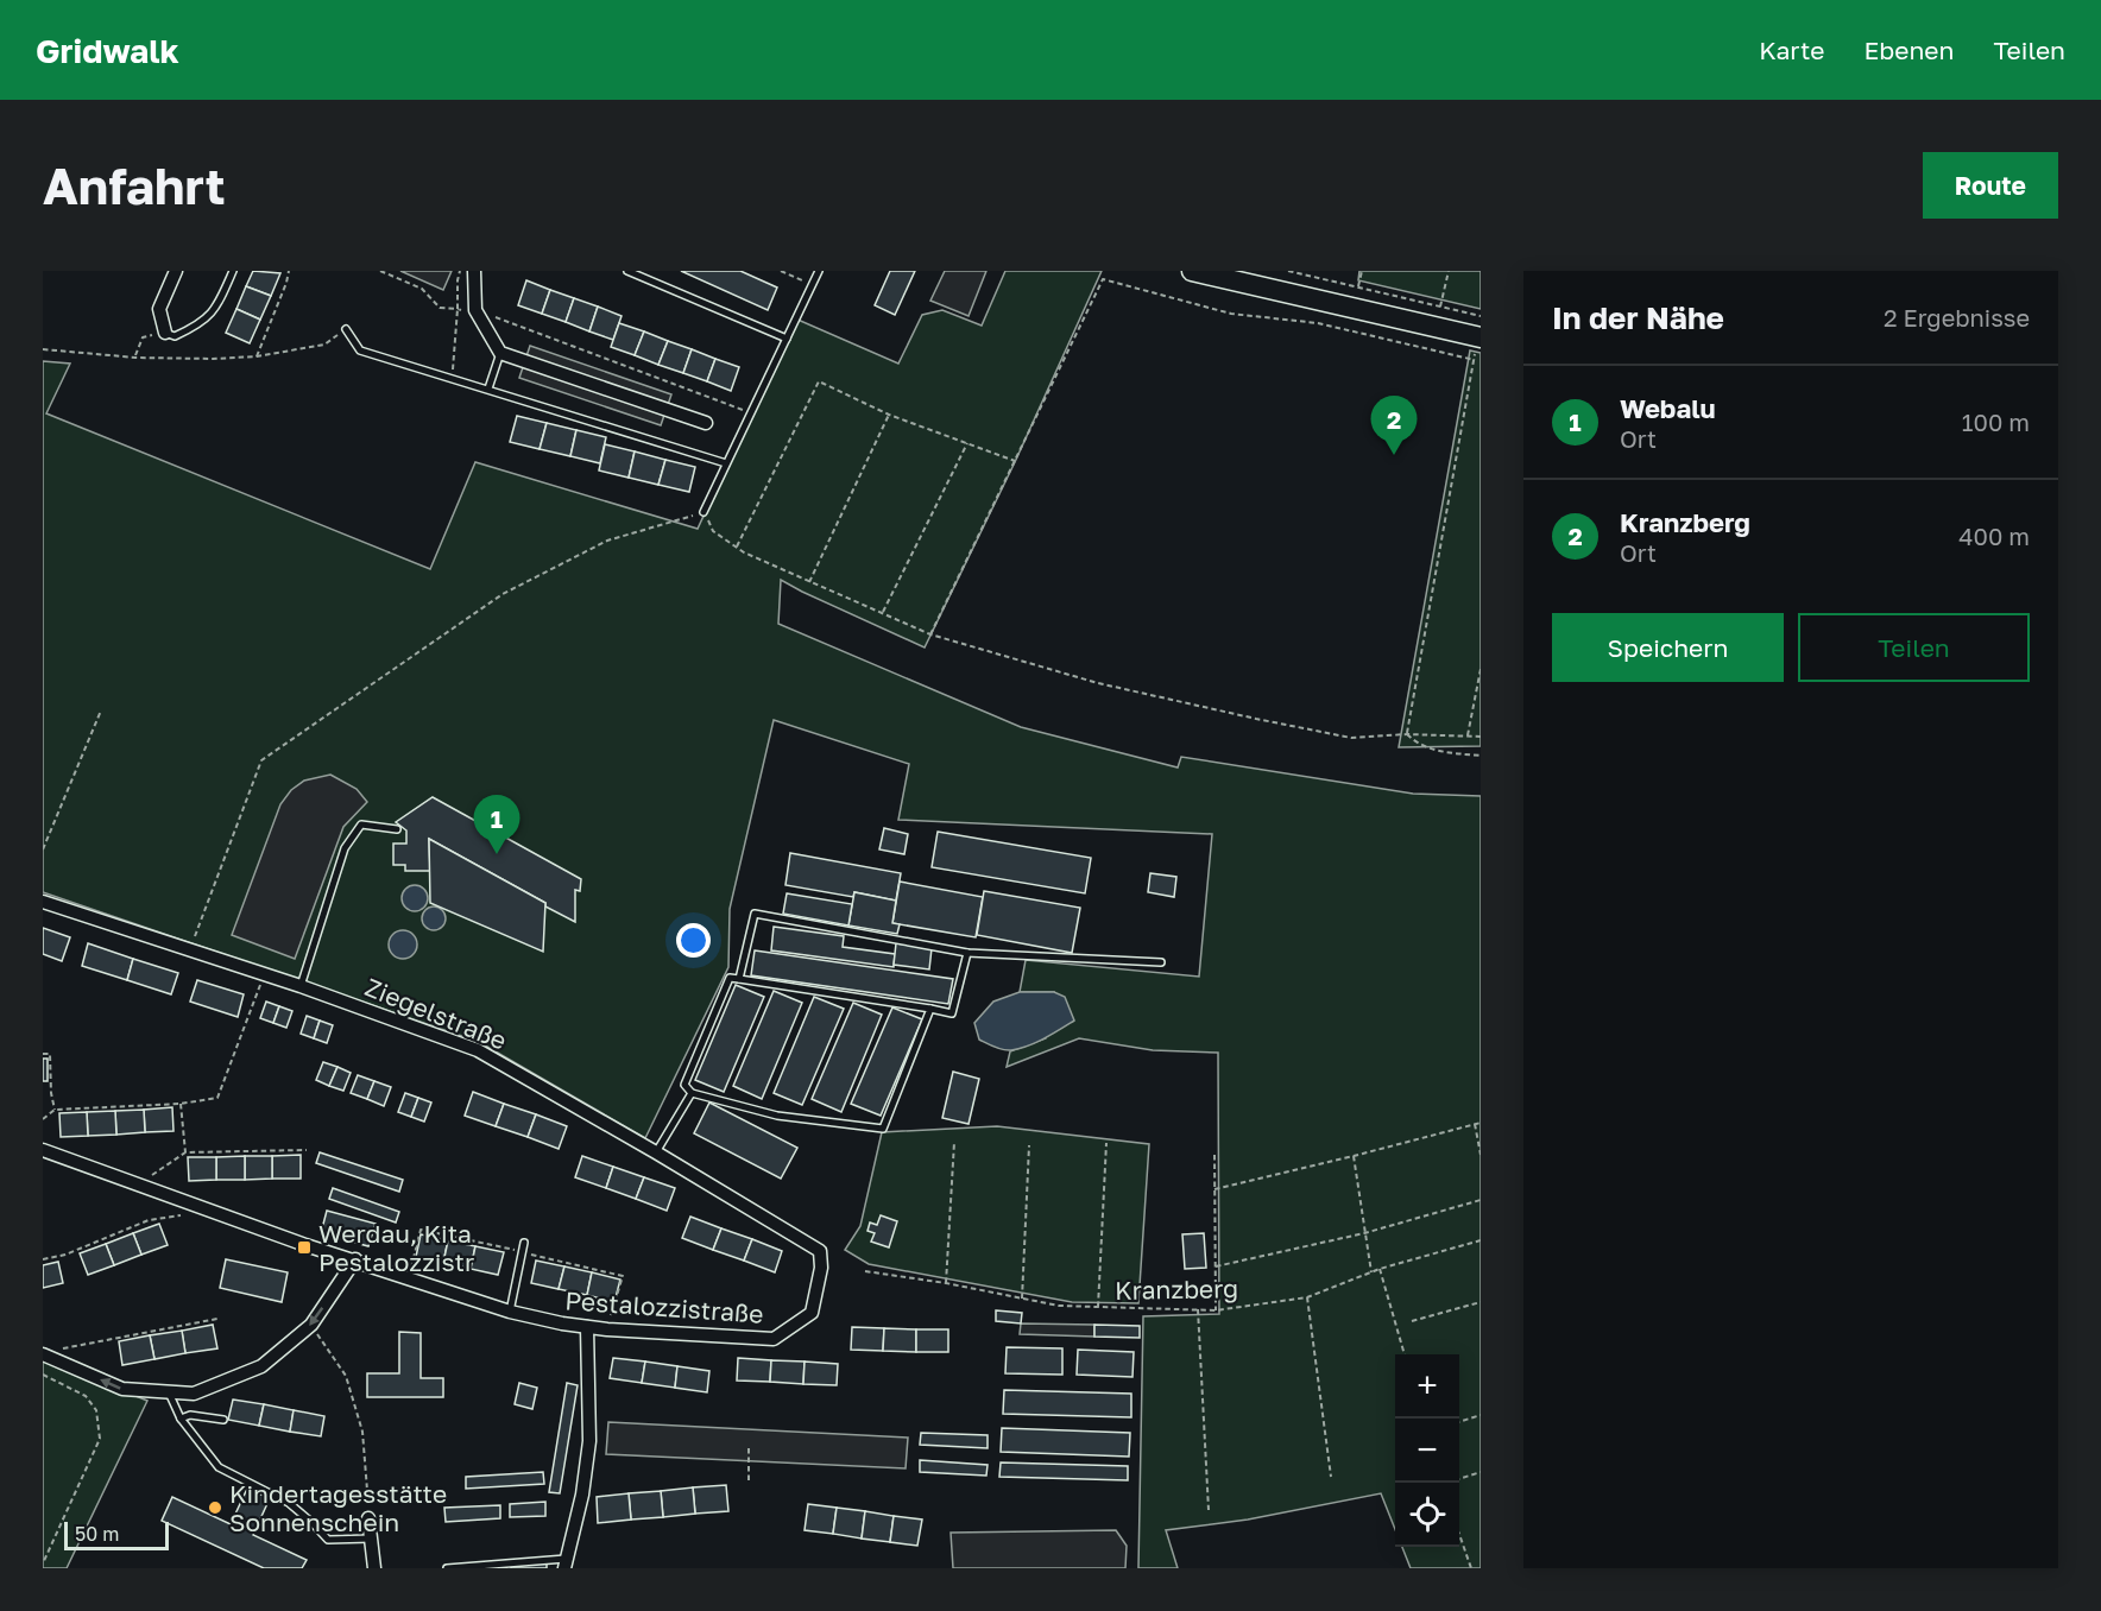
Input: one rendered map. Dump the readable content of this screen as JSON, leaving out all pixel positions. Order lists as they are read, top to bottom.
{
  "streets": {
    "street": ["Ziegelstraße", "Pestalozzistraße"],
    "path": ["Kranzberg"]
  },
  "crossings": [
    ["Ziegelstraße", "Pestalozzistraße"]
  ],
  "places": {
    "transit": ["Werdau, Kita Pestalozzistr"],
    "other": ["Kindertagesstätte Sonnenschein"]
  },
  "scale_bar": "50 m",
  "page": {
    "header": "Gridwalk",
    "nav": ["Karte", "Ebenen", "Teilen"],
    "buttons": [
      "Route",
      ["Speichern", "Teilen"]
    ],
    "title": "Anfahrt",
    "heading": ["In der Nähe", "2 Ergebnisse"],
    "list": [
      {
        "mark": "1",
        "name": "Webalu",
        "note": "Ort",
        "value": "100 m"
      },
      {
        "mark": "2",
        "name": "Kranzberg",
        "note": "Ort",
        "value": "400 m"
      }
    ],
    "pins": ["2", "1"],
    "map_buttons": ["+", "−"],
    "scale": "50 m"
  }
}
